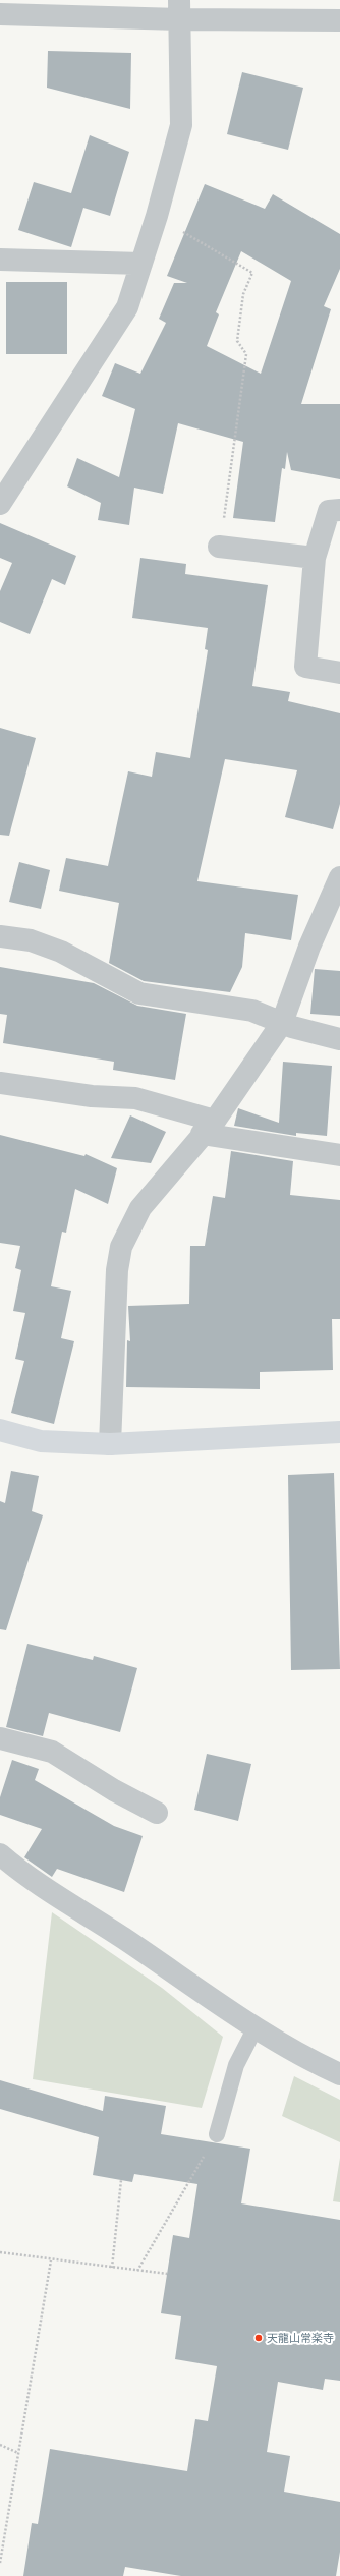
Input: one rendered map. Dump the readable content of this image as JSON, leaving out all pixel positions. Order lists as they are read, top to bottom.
{
  "places": ["天龍山常楽寺"]
}
